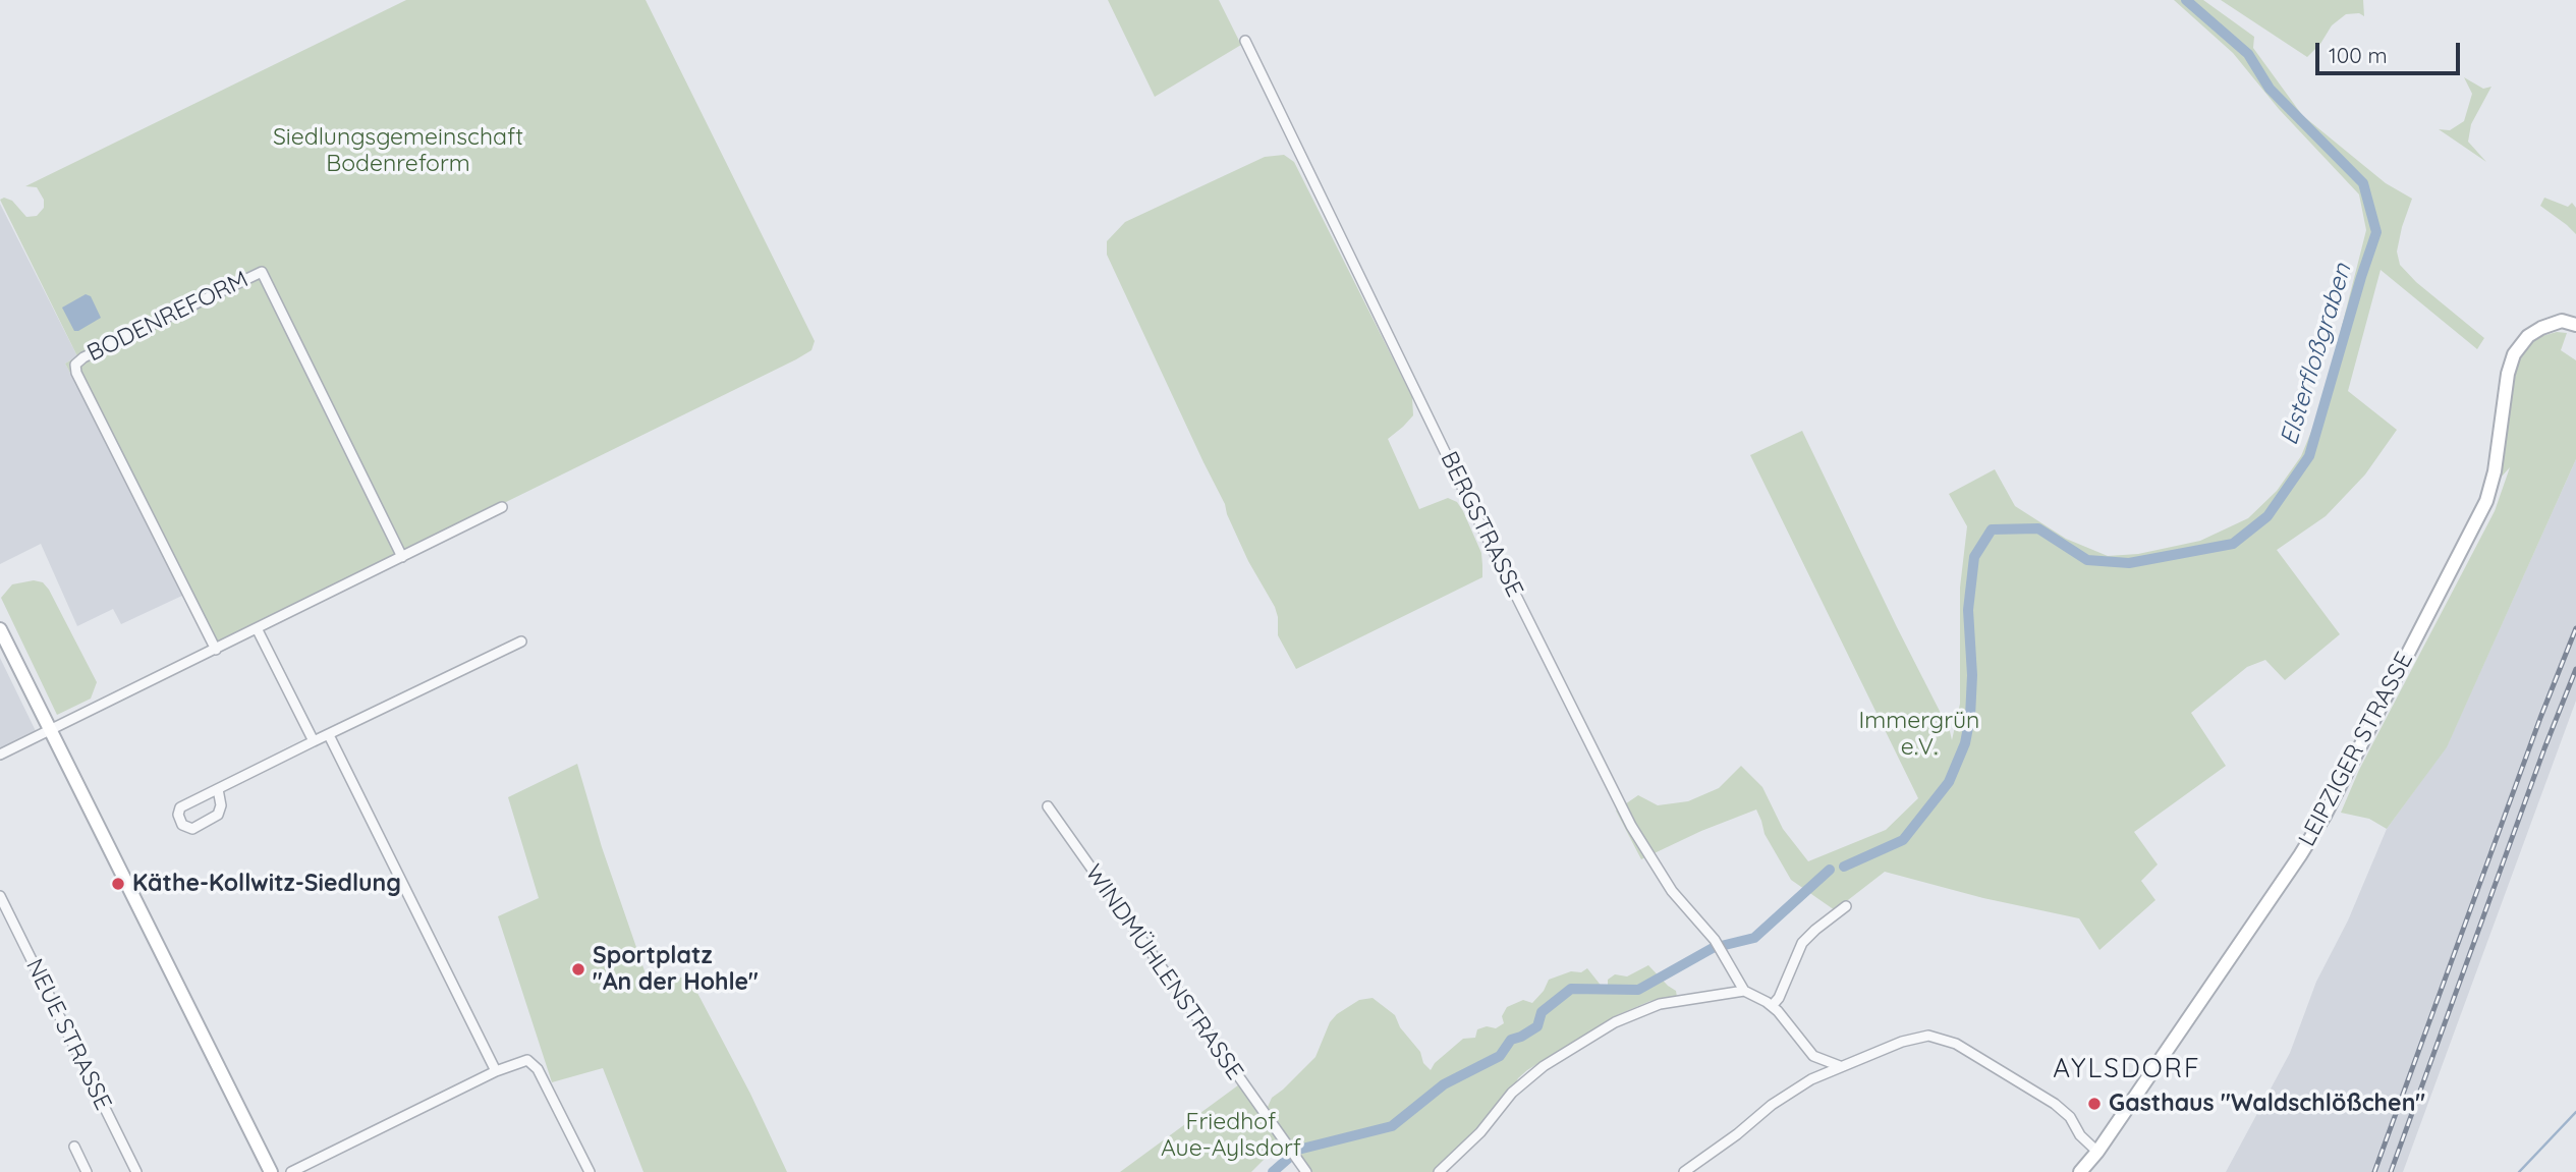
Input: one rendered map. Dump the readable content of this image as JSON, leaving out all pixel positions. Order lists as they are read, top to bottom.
{
  "streets": {
    "street": [
      "BODENREFORM",
      "BERGSTRASSE",
      "LEIPZIGER STRASSE",
      "WINDMÜHLENSTRASSE",
      "NEUE STRASSE"
    ]
  },
  "districts": ["AYLSDORF"],
  "water": ["Elsterfloßgraben"],
  "parks": ["Siedlungsgemeinschaft Bodenreform", "Immergrün e.V.", "Friedhof Aue-Aylsdorf"],
  "places": ["Käthe-Kollwitz-Siedlung", "Sportplatz \"An der Hohle\"", "Gasthaus \"Waldschlößchen\""],
  "scale_bar": "100 m"
}
